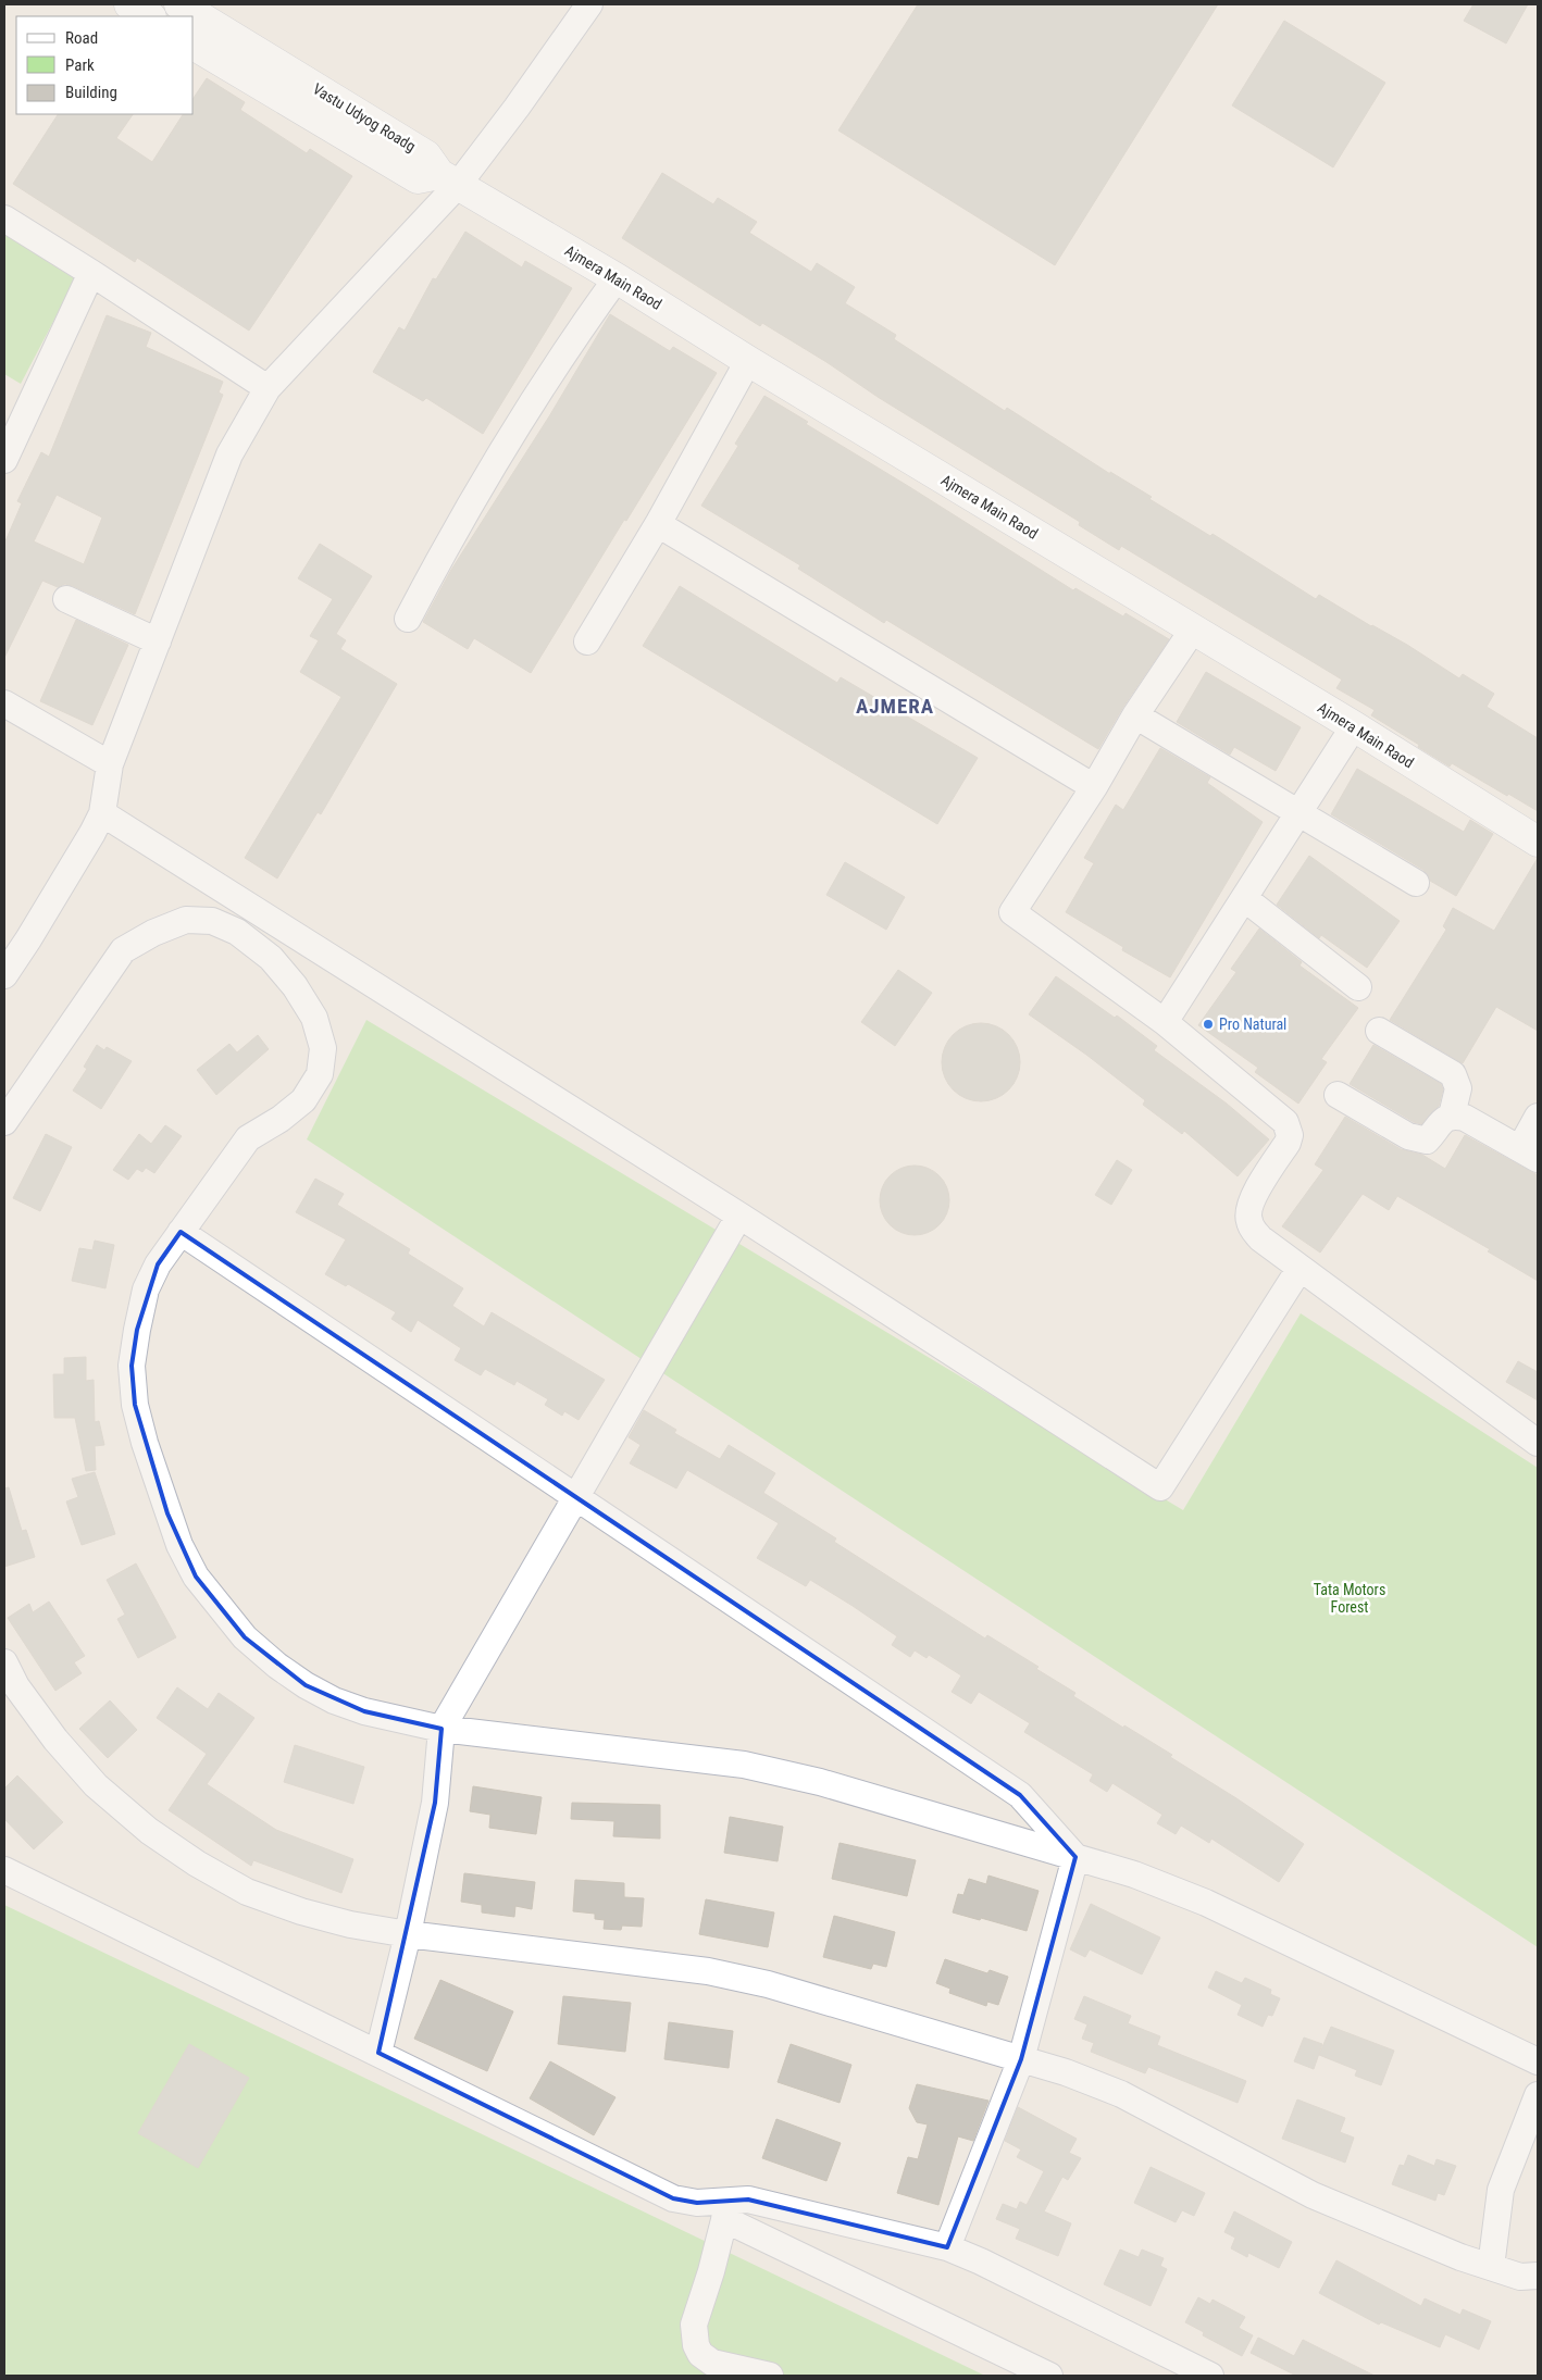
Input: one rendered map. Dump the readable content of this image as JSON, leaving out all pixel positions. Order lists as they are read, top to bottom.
{
  "streets": {
    "street": ["Vastu Udyog Roadg", "Ajmera Main Raod"]
  },
  "crossings": [
    ["Vastu Udyog Roadg", "Ajmera Main Raod"]
  ],
  "districts": ["AJMERA"],
  "parks": ["Tata Motors Forest"],
  "places": ["Pro Natural"],
  "legend": ["Road", "Park", "Building"]
}
